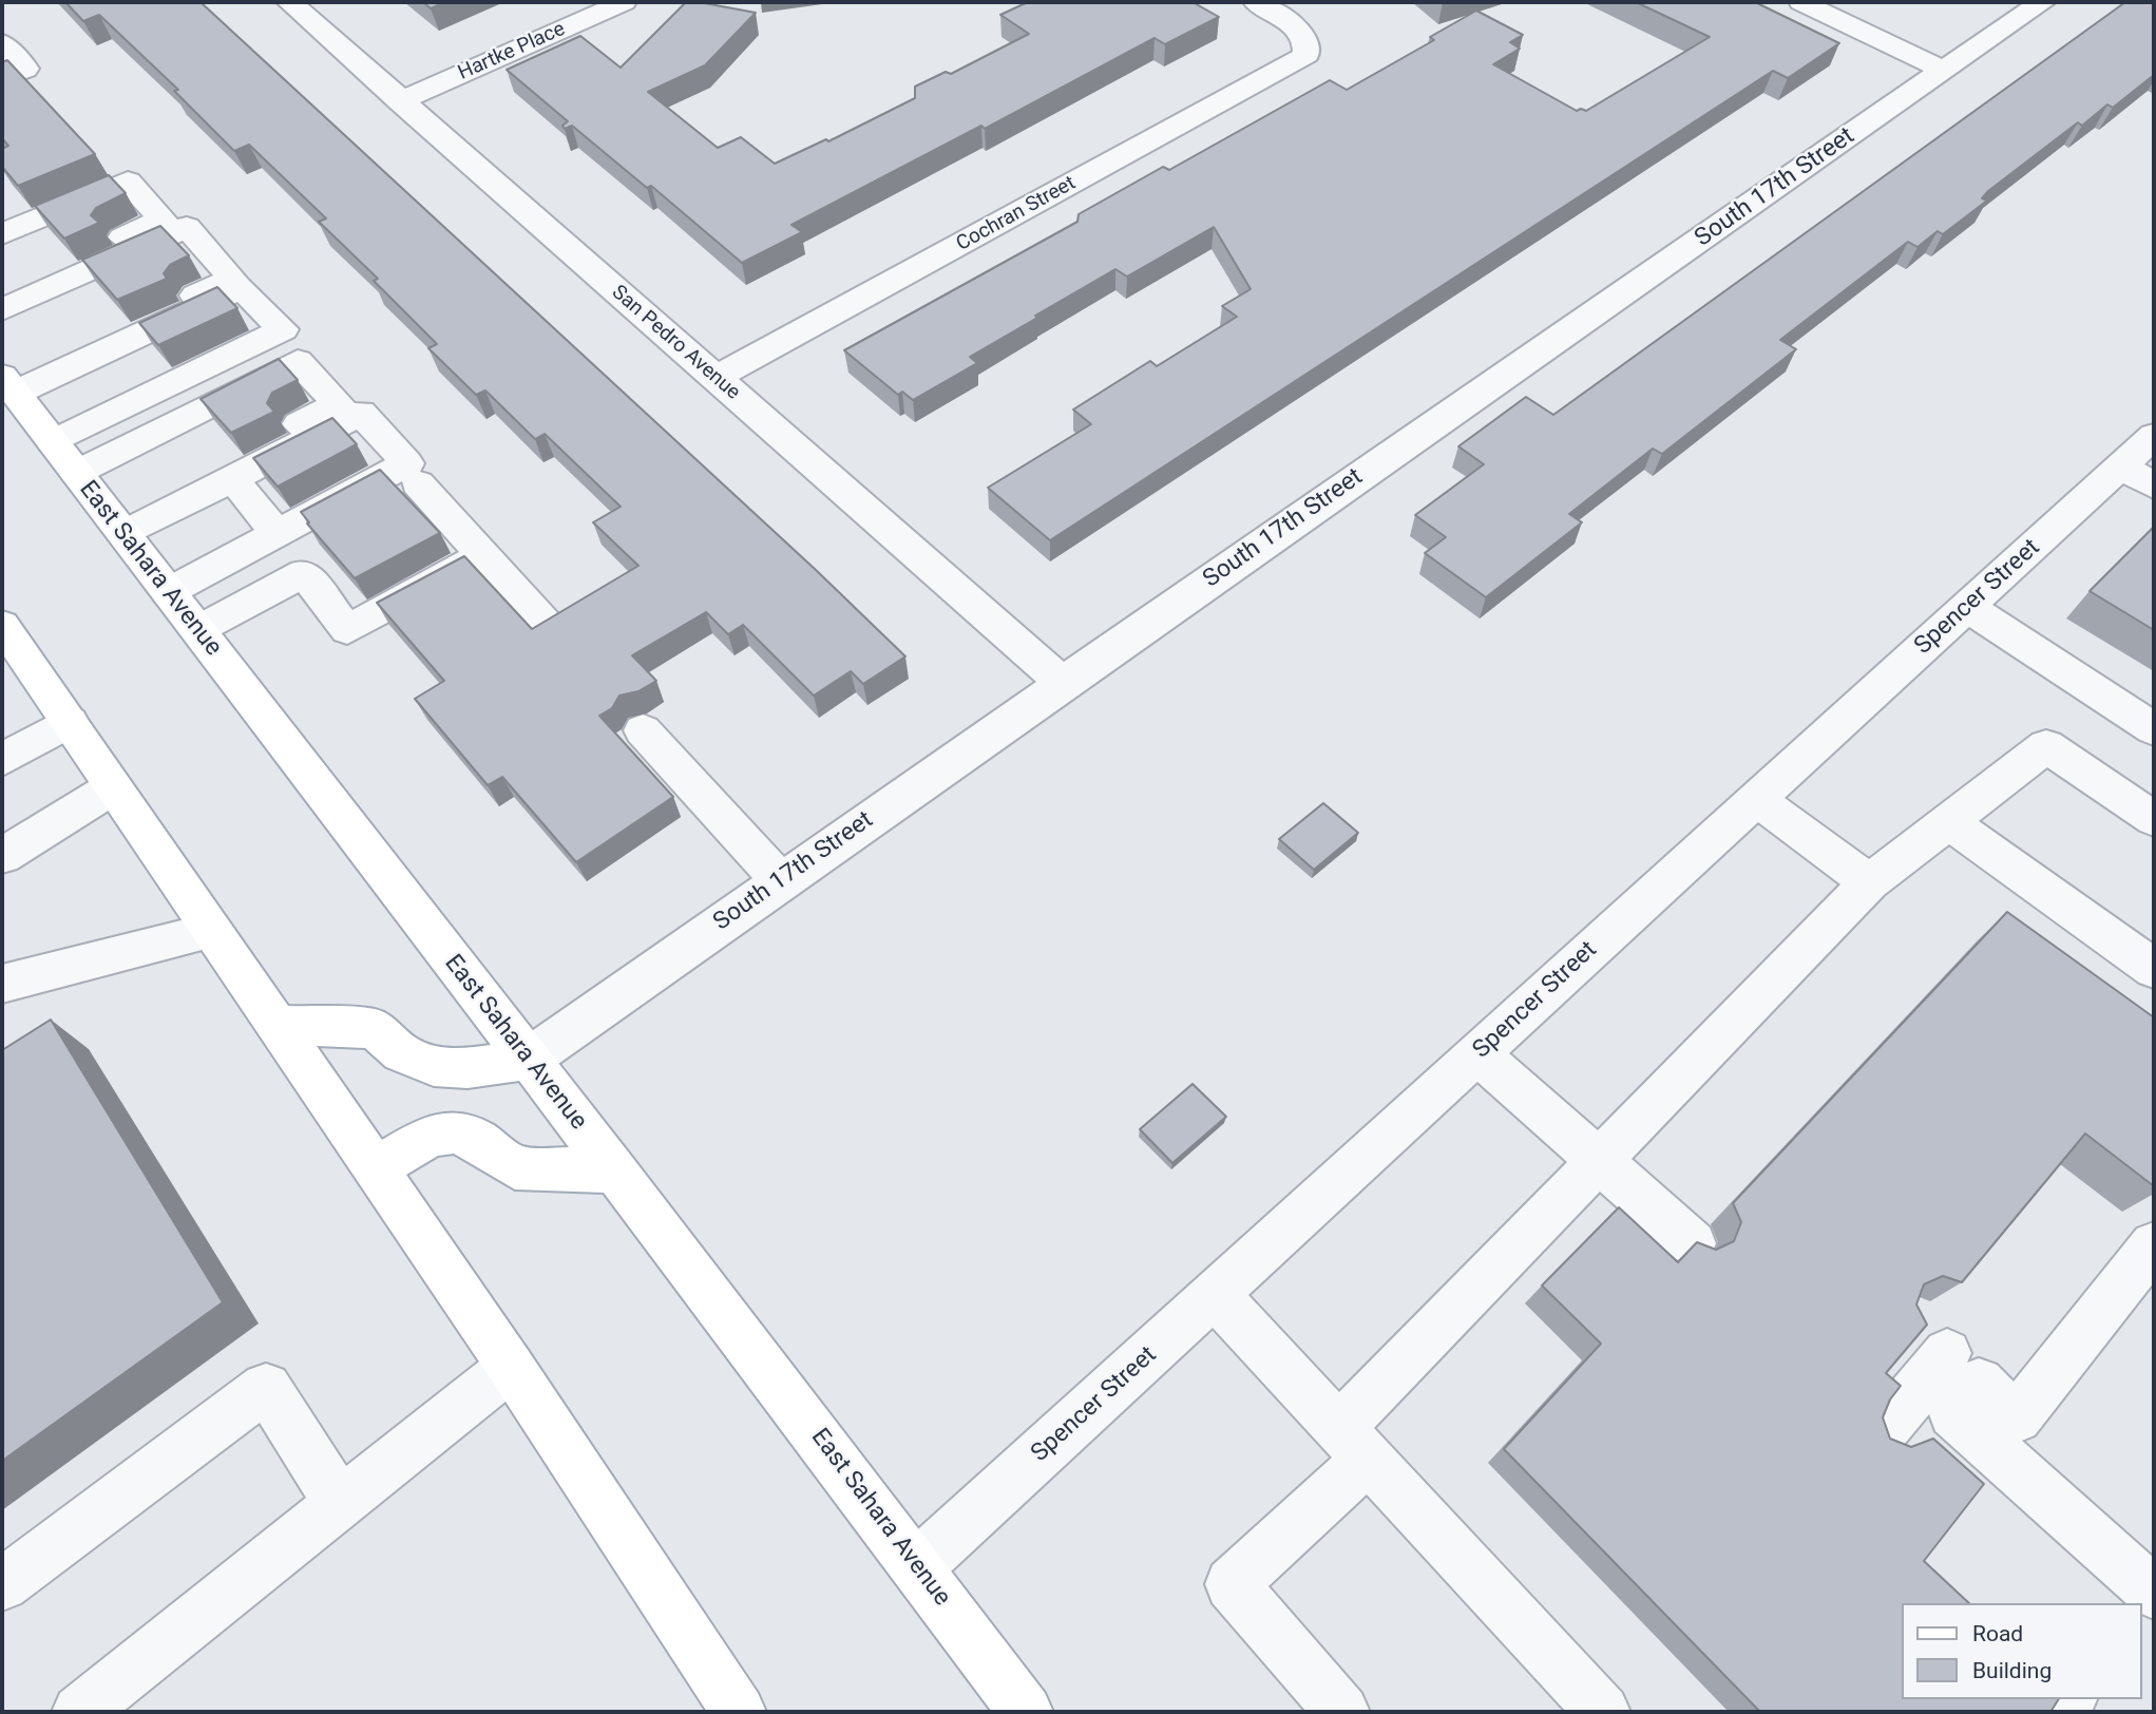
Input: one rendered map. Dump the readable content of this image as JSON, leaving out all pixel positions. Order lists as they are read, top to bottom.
{
  "streets": {
    "main road": ["East Sahara Avenue"],
    "street": [
      "Hartke Place",
      "South 17th Street",
      "Cochran Street",
      "San Pedro Avenue",
      "Spencer Street"
    ]
  },
  "crossings": [
    ["Hartke Place", "San Pedro Avenue"],
    ["South 17th Street", "San Pedro Avenue"],
    ["South 17th Street", "East Sahara Avenue"],
    ["Cochran Street", "San Pedro Avenue"],
    ["East Sahara Avenue", "Spencer Street"]
  ],
  "legend": ["Road", "Building"]
}
